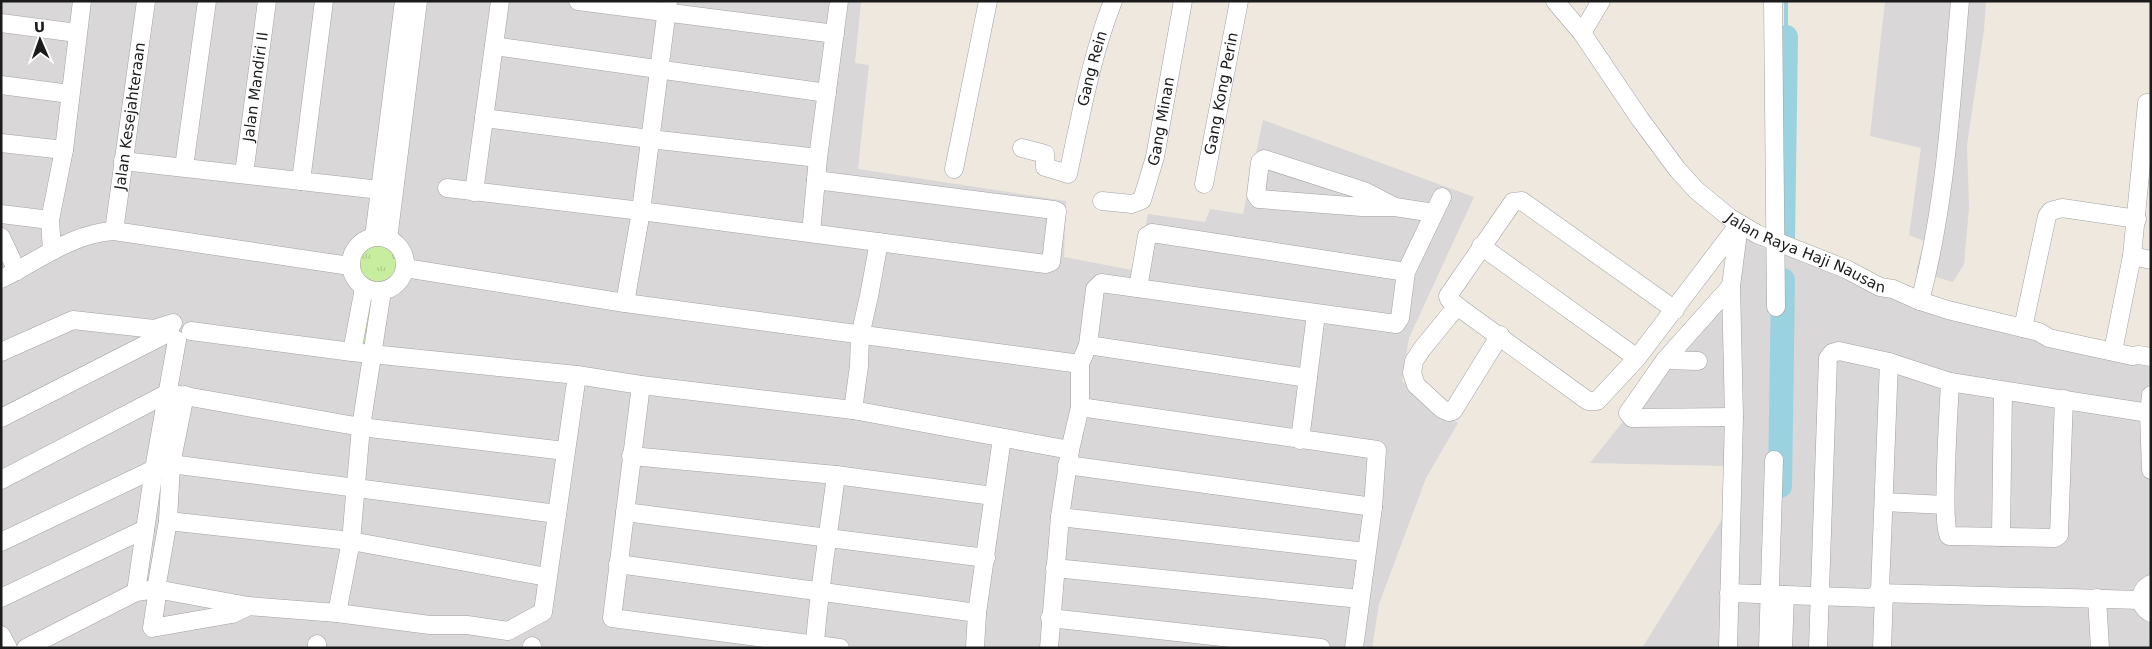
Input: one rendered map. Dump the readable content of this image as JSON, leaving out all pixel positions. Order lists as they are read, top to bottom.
{
  "streets": {
    "street": [
      "Gang Rein",
      "Jalan Mandiri II",
      "Gang Kong Perin",
      "Jalan Kesejahteraan",
      "Gang Minan",
      "Jalan Raya Haji Nausan"
    ]
  },
  "north": "top"
}
